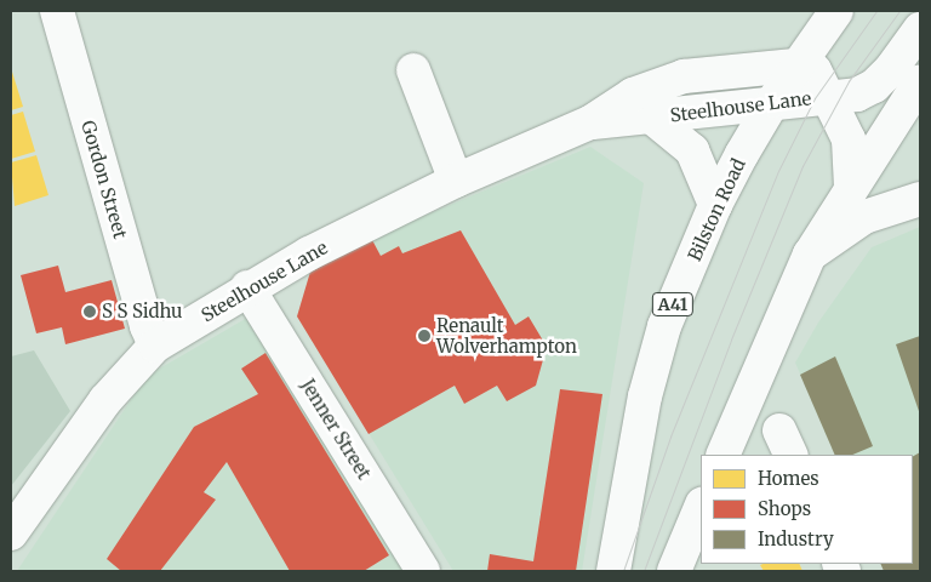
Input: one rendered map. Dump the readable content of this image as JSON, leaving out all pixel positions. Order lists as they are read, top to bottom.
{
  "streets": {
    "main road": [
      "Steelhouse Lane",
      "Gordon Street",
      "Bilston Road",
      "A41",
      "Jenner Street"
    ]
  },
  "crossings": [
    ["Steelhouse Lane", "Gordon Street"],
    ["Steelhouse Lane", "Bilston Road"],
    ["Steelhouse Lane", "Jenner Street"]
  ],
  "places": ["S S Sidhu", "Renault Wolverhampton"],
  "legend": ["Homes", "Shops", "Industry"]
}
